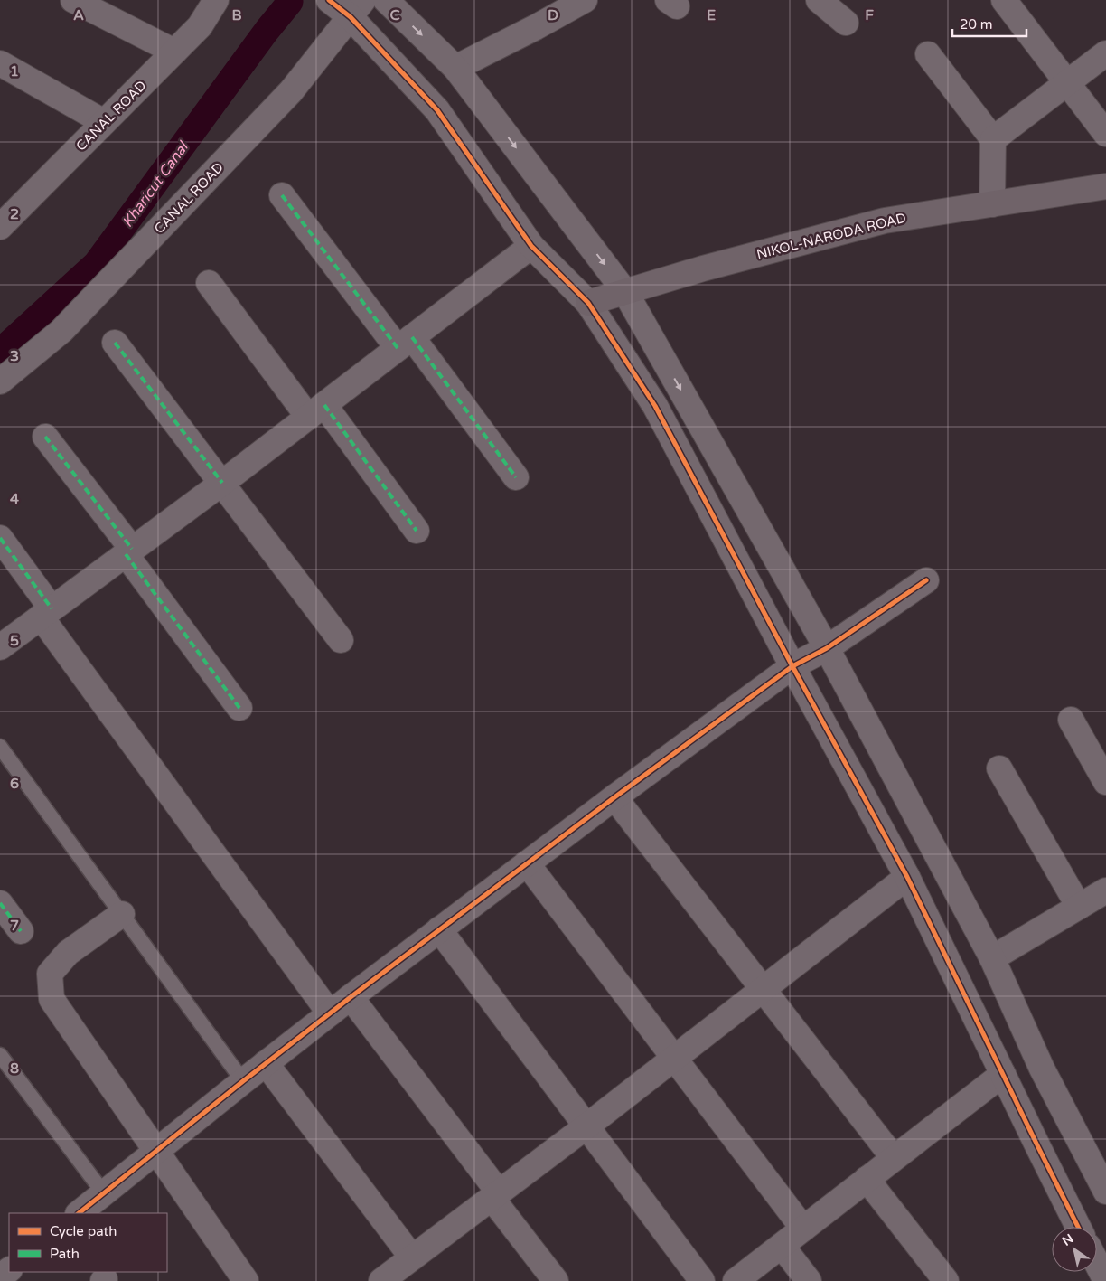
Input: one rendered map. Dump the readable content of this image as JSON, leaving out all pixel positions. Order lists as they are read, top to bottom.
{
  "streets": {
    "main road": ["NIKOL-NARODA ROAD"],
    "street": ["CANAL ROAD"]
  },
  "water": ["Kharicut Canal"],
  "legend": ["Cycle path", "Path"],
  "scale_bar": "20 m",
  "north": "top left",
  "grid": {
    "columns": [
      "A",
      "B",
      "C",
      "D",
      "E",
      "F"
    ],
    "rows": [
      "1",
      "2",
      "3",
      "4",
      "5",
      "6",
      "7",
      "8"
    ]
  }
}
